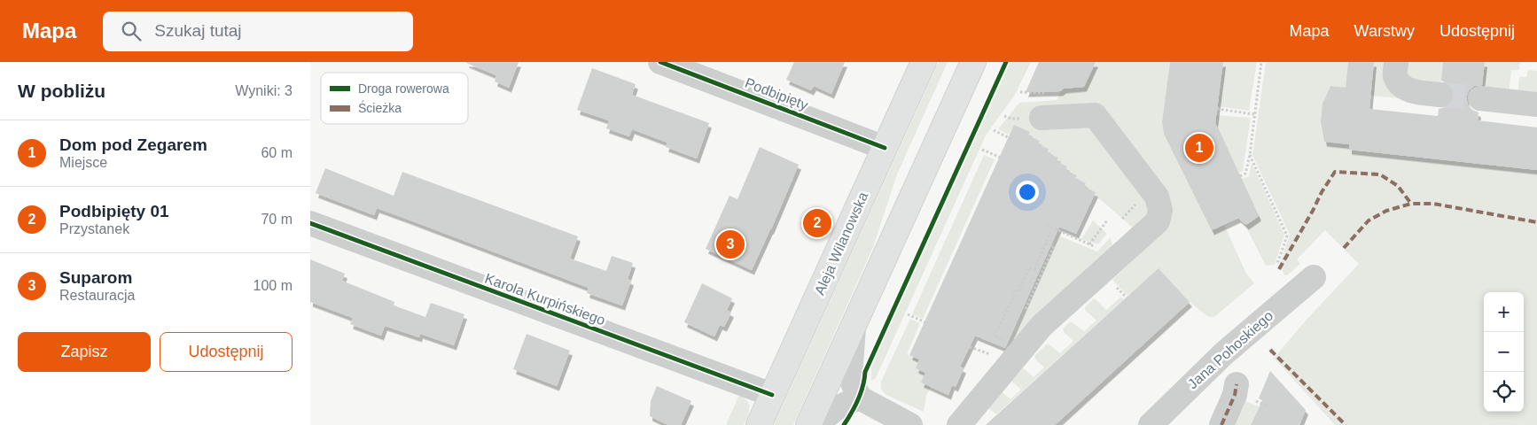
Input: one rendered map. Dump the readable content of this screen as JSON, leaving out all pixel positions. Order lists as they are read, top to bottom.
{
  "streets": {
    "main road": ["Aleja Wilanowska"],
    "street": ["Podbipięty", "Karola Kurpińskiego", "Jana Pohoskiego"]
  },
  "crossings": [
    ["Podbipięty", "Aleja Wilanowska"],
    ["Aleja Wilanowska", "Karola Kurpińskiego"]
  ],
  "legend": ["Droga rowerowa", "Ścieżka"],
  "page": {
    "header": "Mapa",
    "search": "Szukaj tutaj",
    "nav": ["Mapa", "Warstwy", "Udostępnij"],
    "heading": ["W pobliżu", "Wyniki: 3"],
    "list": [
      {
        "mark": "1",
        "name": "Dom pod Zegarem",
        "note": "Miejsce",
        "value": "60 m"
      },
      {
        "mark": "2",
        "name": "Podbipięty 01",
        "note": "Przystanek",
        "value": "70 m"
      },
      {
        "mark": "3",
        "name": "Suparom",
        "note": "Restauracja",
        "value": "100 m"
      }
    ],
    "pins": ["1", "2", "3"],
    "map_buttons": ["+", "−"],
    "buttons": ["Zapisz", "Udostępnij"]
  }
}
